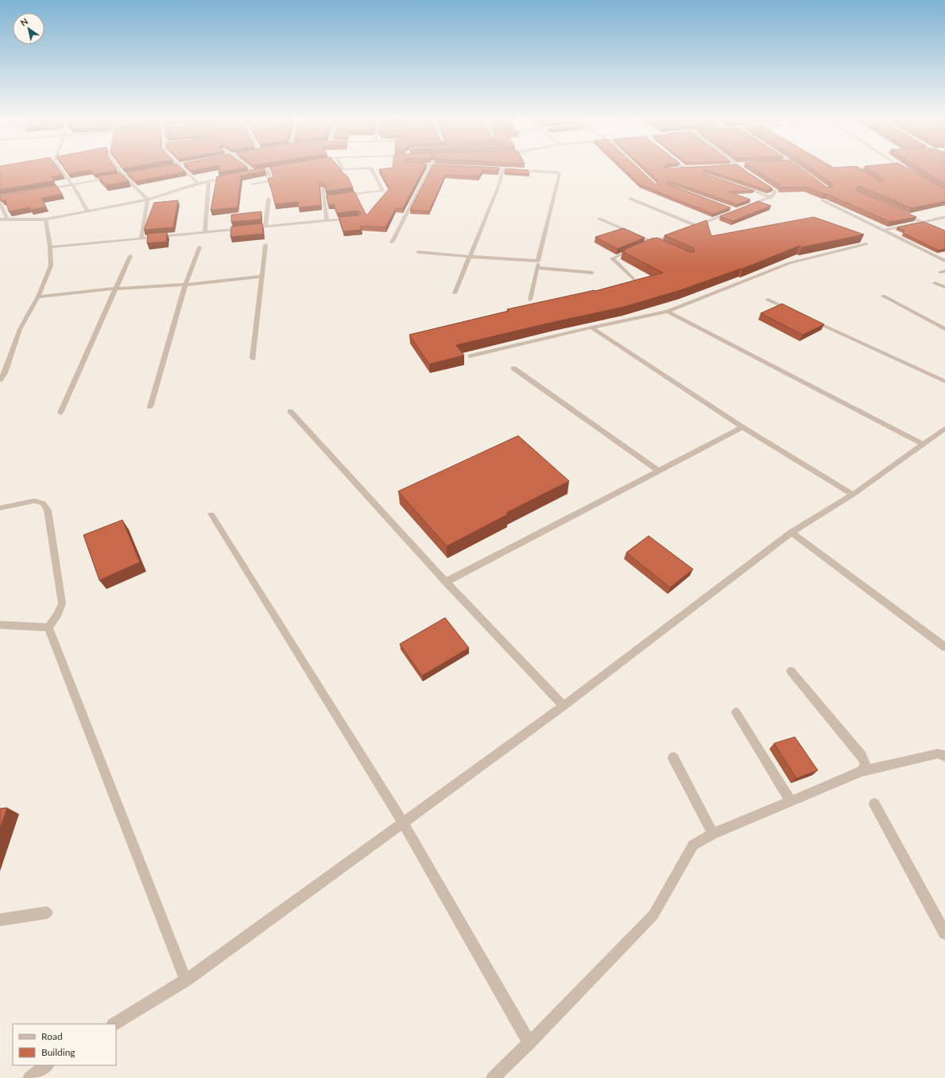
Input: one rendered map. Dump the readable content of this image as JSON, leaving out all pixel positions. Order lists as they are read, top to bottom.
{
  "legend": ["Road", "Building"],
  "north": "top left"
}
